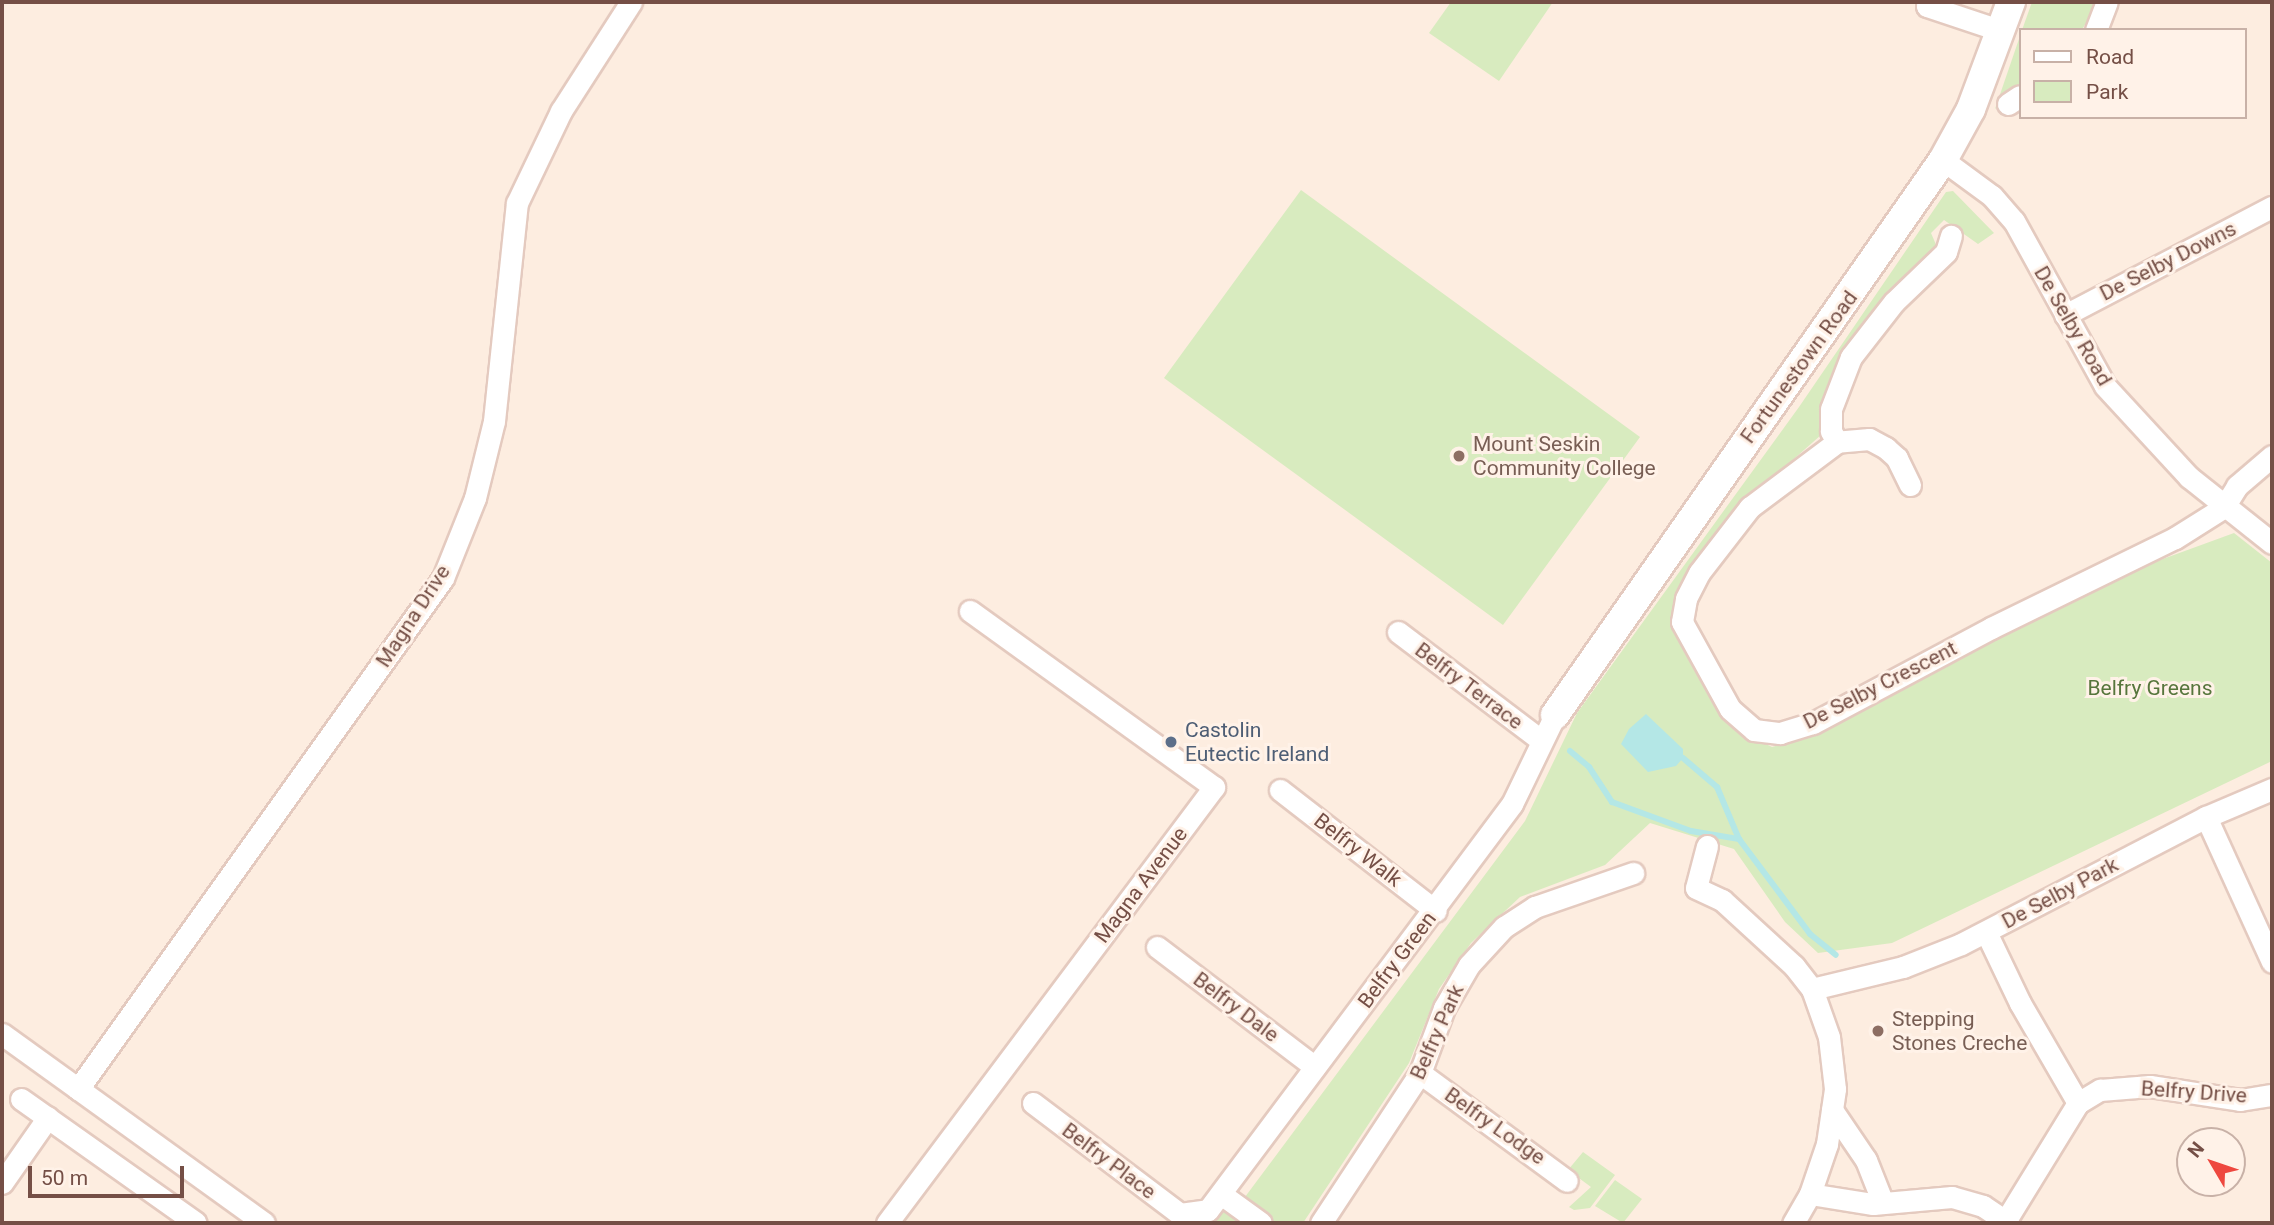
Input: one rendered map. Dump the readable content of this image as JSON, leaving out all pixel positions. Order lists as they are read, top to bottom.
{
  "streets": {
    "street": [
      "De Selby Downs",
      "De Selby Road",
      "Fortunestown Road",
      "Magna Drive",
      "De Selby Crescent",
      "Belfry Terrace",
      "Belfry Walk",
      "Magna Avenue",
      "De Selby Park",
      "Belfry Green",
      "Belfry Dale",
      "Belfry Park",
      "Belfry Drive",
      "Belfry Lodge",
      "Belfry Place"
    ]
  },
  "crossings": [
    ["De Selby Downs", "De Selby Road"],
    ["De Selby Road", "Fortunestown Road"],
    ["De Selby Road", "De Selby Crescent"],
    ["Fortunestown Road", "Belfry Green"],
    ["Belfry Terrace", "Belfry Green"],
    ["Belfry Walk", "Belfry Green"],
    ["De Selby Park", "Belfry Drive"],
    ["Belfry Green", "Belfry Dale"],
    ["Belfry Green", "Belfry Place"],
    ["Belfry Park", "Belfry Lodge"]
  ],
  "parks": ["Belfry Greens"],
  "places": ["Mount Seskin Community College", "Castolin Eutectic Ireland", "Stepping Stones Creche"],
  "legend": ["Road", "Park"],
  "scale_bar": "50 m",
  "north": "top left"
}
